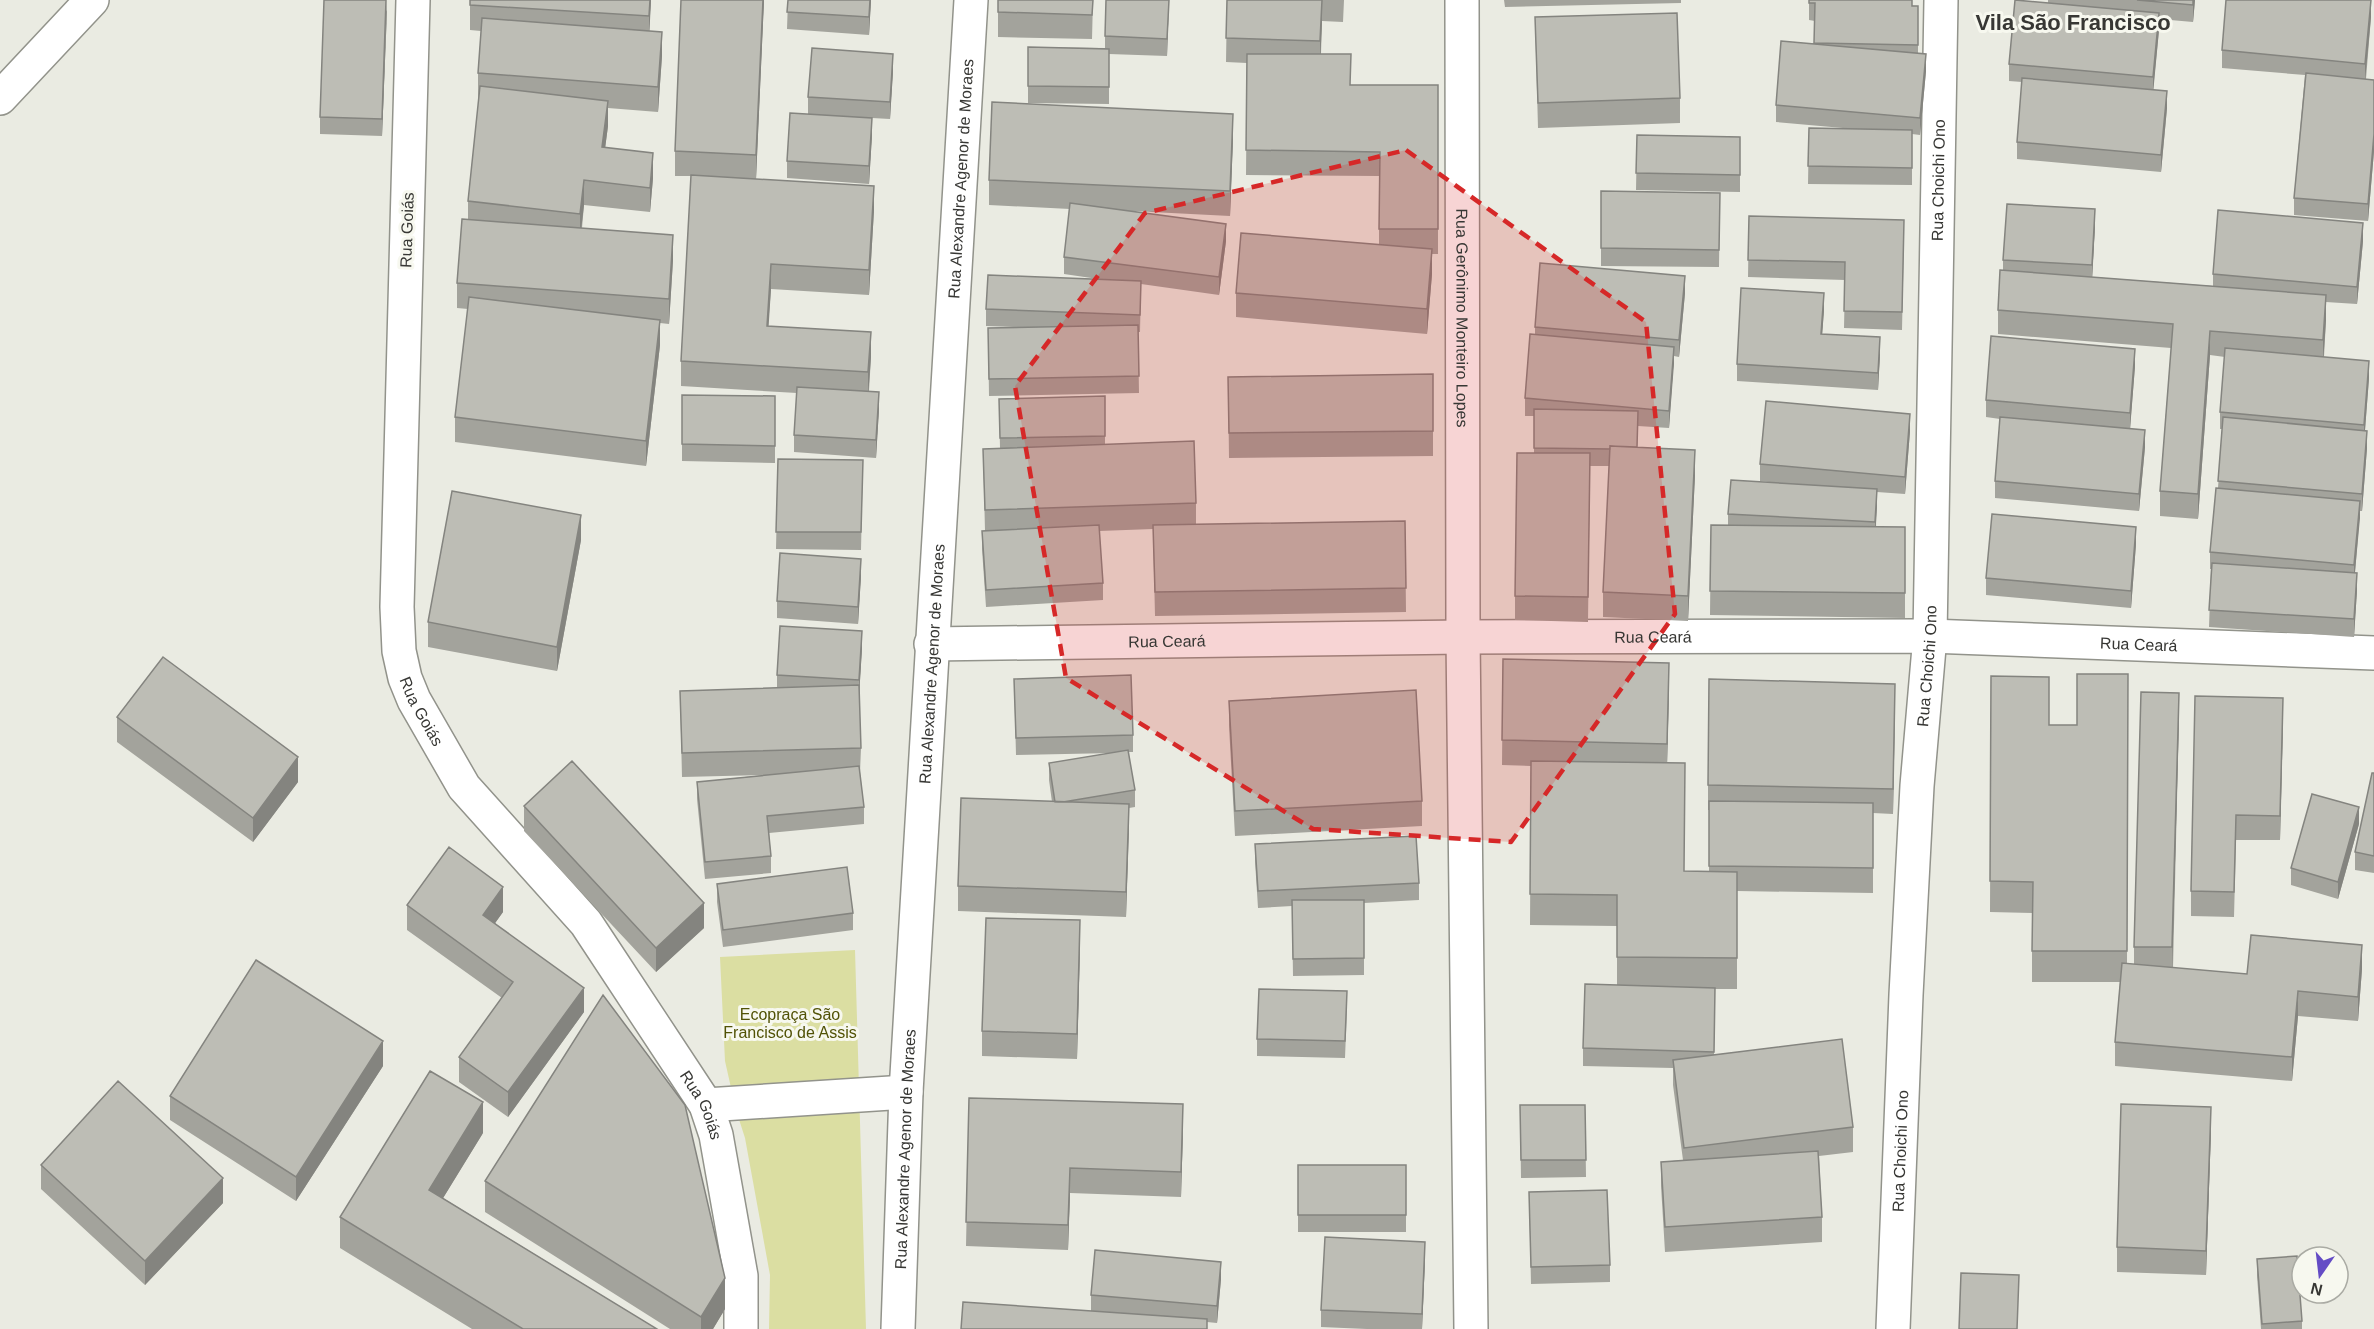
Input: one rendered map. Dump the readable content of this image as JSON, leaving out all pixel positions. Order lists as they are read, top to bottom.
{
  "streets": {
    "street": [
      "Rua Alexandre Agenor de Moraes",
      "Rua Choichi Ono",
      "Rua Goiás",
      "Rua Gerônimo Monteiro Lopes",
      "Rua Ceará"
    ]
  },
  "crossings": [
    ["Rua Alexandre Agenor de Moraes", "Rua Ceará"],
    ["Rua Choichi Ono", "Rua Ceará"],
    ["Rua Gerônimo Monteiro Lopes", "Rua Ceará"]
  ],
  "districts": ["Vila São Francisco"],
  "parks": ["Ecopraça São Francisco de Assis"],
  "north": "bottom"
}
